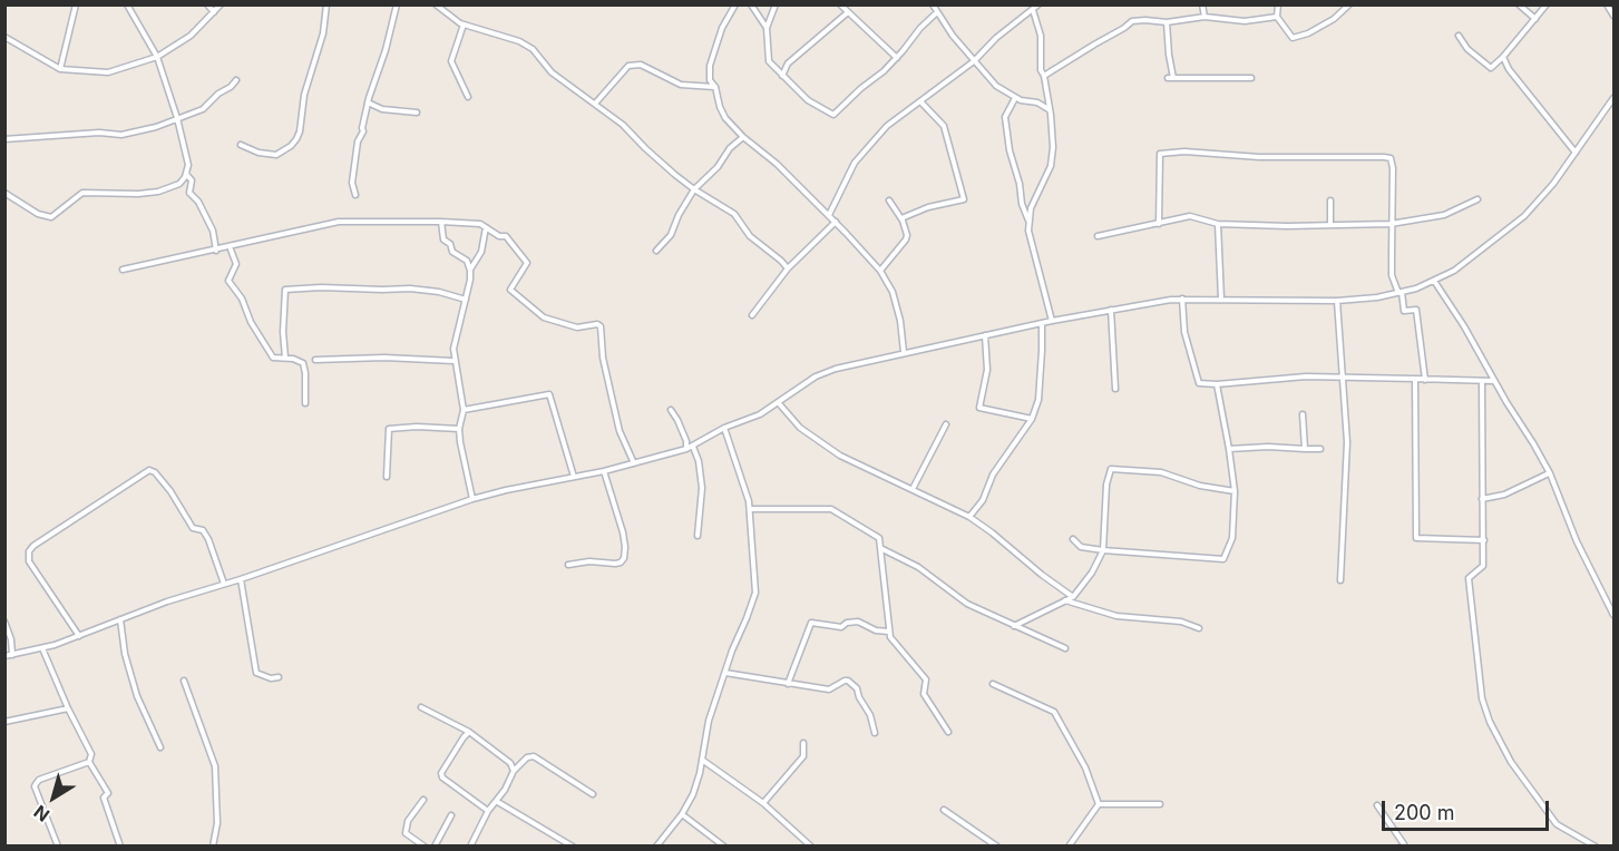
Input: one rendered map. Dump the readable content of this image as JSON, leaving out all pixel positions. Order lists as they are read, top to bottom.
{
  "scale_bar": "200 m",
  "north": "bottom left"
}
